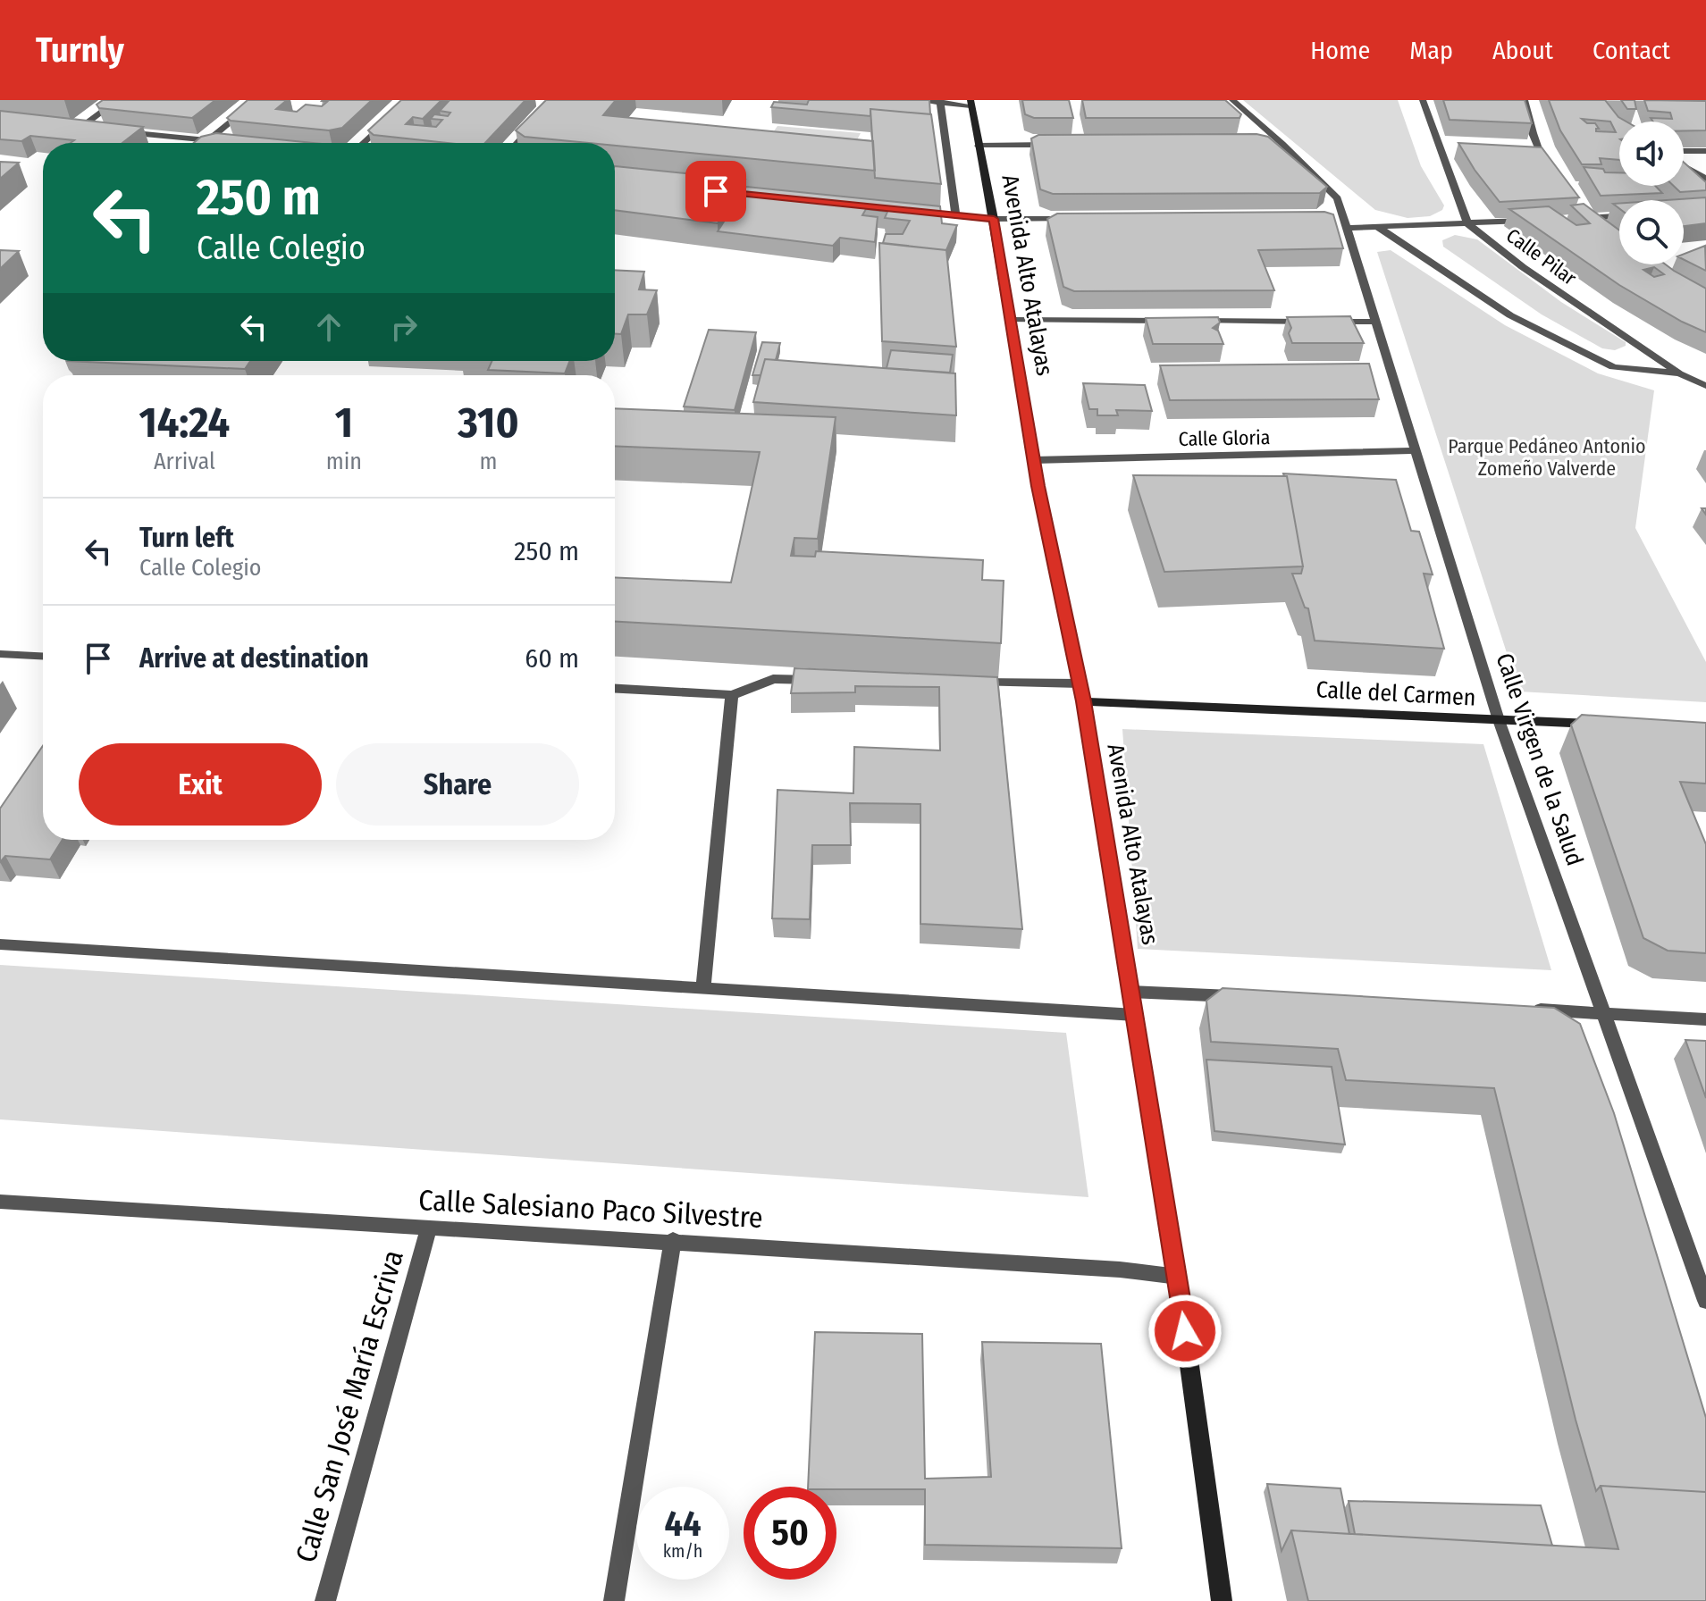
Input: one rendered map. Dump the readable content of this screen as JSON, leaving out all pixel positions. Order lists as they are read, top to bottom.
{
  "streets": {
    "main road": ["Avenida Alto Atalayas", "Calle del Carmen"],
    "street": [
      "Calle Pilar",
      "Calle Gloria",
      "Calle Virgen de la Salud",
      "Calle Salesiano Paco Silvestre",
      "Calle San José María Escriva"
    ]
  },
  "crossings": [
    ["Avenida Alto Atalayas", "Calle Gloria"],
    ["Avenida Alto Atalayas", "Calle del Carmen"],
    ["Avenida Alto Atalayas", "Calle Salesiano Paco Silvestre"],
    ["Calle Gloria", "Calle Virgen de la Salud"],
    ["Calle del Carmen", "Calle Virgen de la Salud"],
    ["Calle Salesiano Paco Silvestre", "Calle San José María Escriva"]
  ],
  "parks": ["Parque Pedáneo Antonio Zomeño Valverde"],
  "page": {
    "header": "Turnly",
    "nav": [
      "Home",
      "Map",
      "About",
      "Contact"
    ],
    "turn": ["250 m", "Calle Colegio"],
    "eta": [
      "14:24",
      "Arrival",
      "1",
      "min",
      "310",
      "m"
    ],
    "list": [
      {
        "name": "Turn left",
        "note": "Calle Colegio",
        "value": "250 m"
      },
      {
        "name": "Arrive at destination",
        "value": "60 m"
      }
    ],
    "buttons": ["Exit", "Share"],
    "speed": "44 km/h",
    "limit": "50"
  }
}
